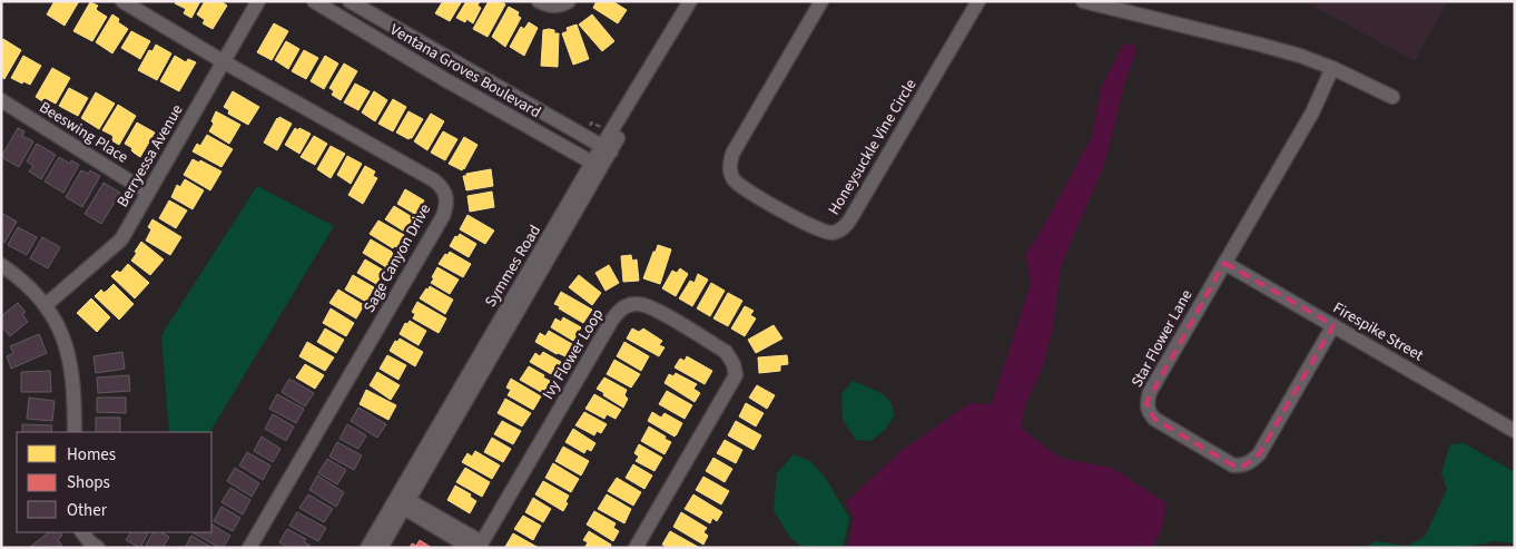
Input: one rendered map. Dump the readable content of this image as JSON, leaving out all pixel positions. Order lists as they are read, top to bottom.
{
  "streets": {
    "street": [
      "Ventana Groves Boulevard",
      "Beeswing Place",
      "Honeysuckle Vine Circle",
      "Berryessa Avenue",
      "Sage Canyon Drive",
      "Symmes Road",
      "Firespike Street",
      "Star Flower Lane",
      "Ivy Flower Loop"
    ]
  },
  "crossings": [
    ["Ventana Groves Boulevard", "Symmes Road"],
    ["Beeswing Place", "Berryessa Avenue"],
    ["Berryessa Avenue", "Sage Canyon Drive"],
    ["Symmes Road", "Ivy Flower Loop"],
    ["Firespike Street", "Star Flower Lane"]
  ],
  "legend": ["Homes", "Shops", "Other"]
}
